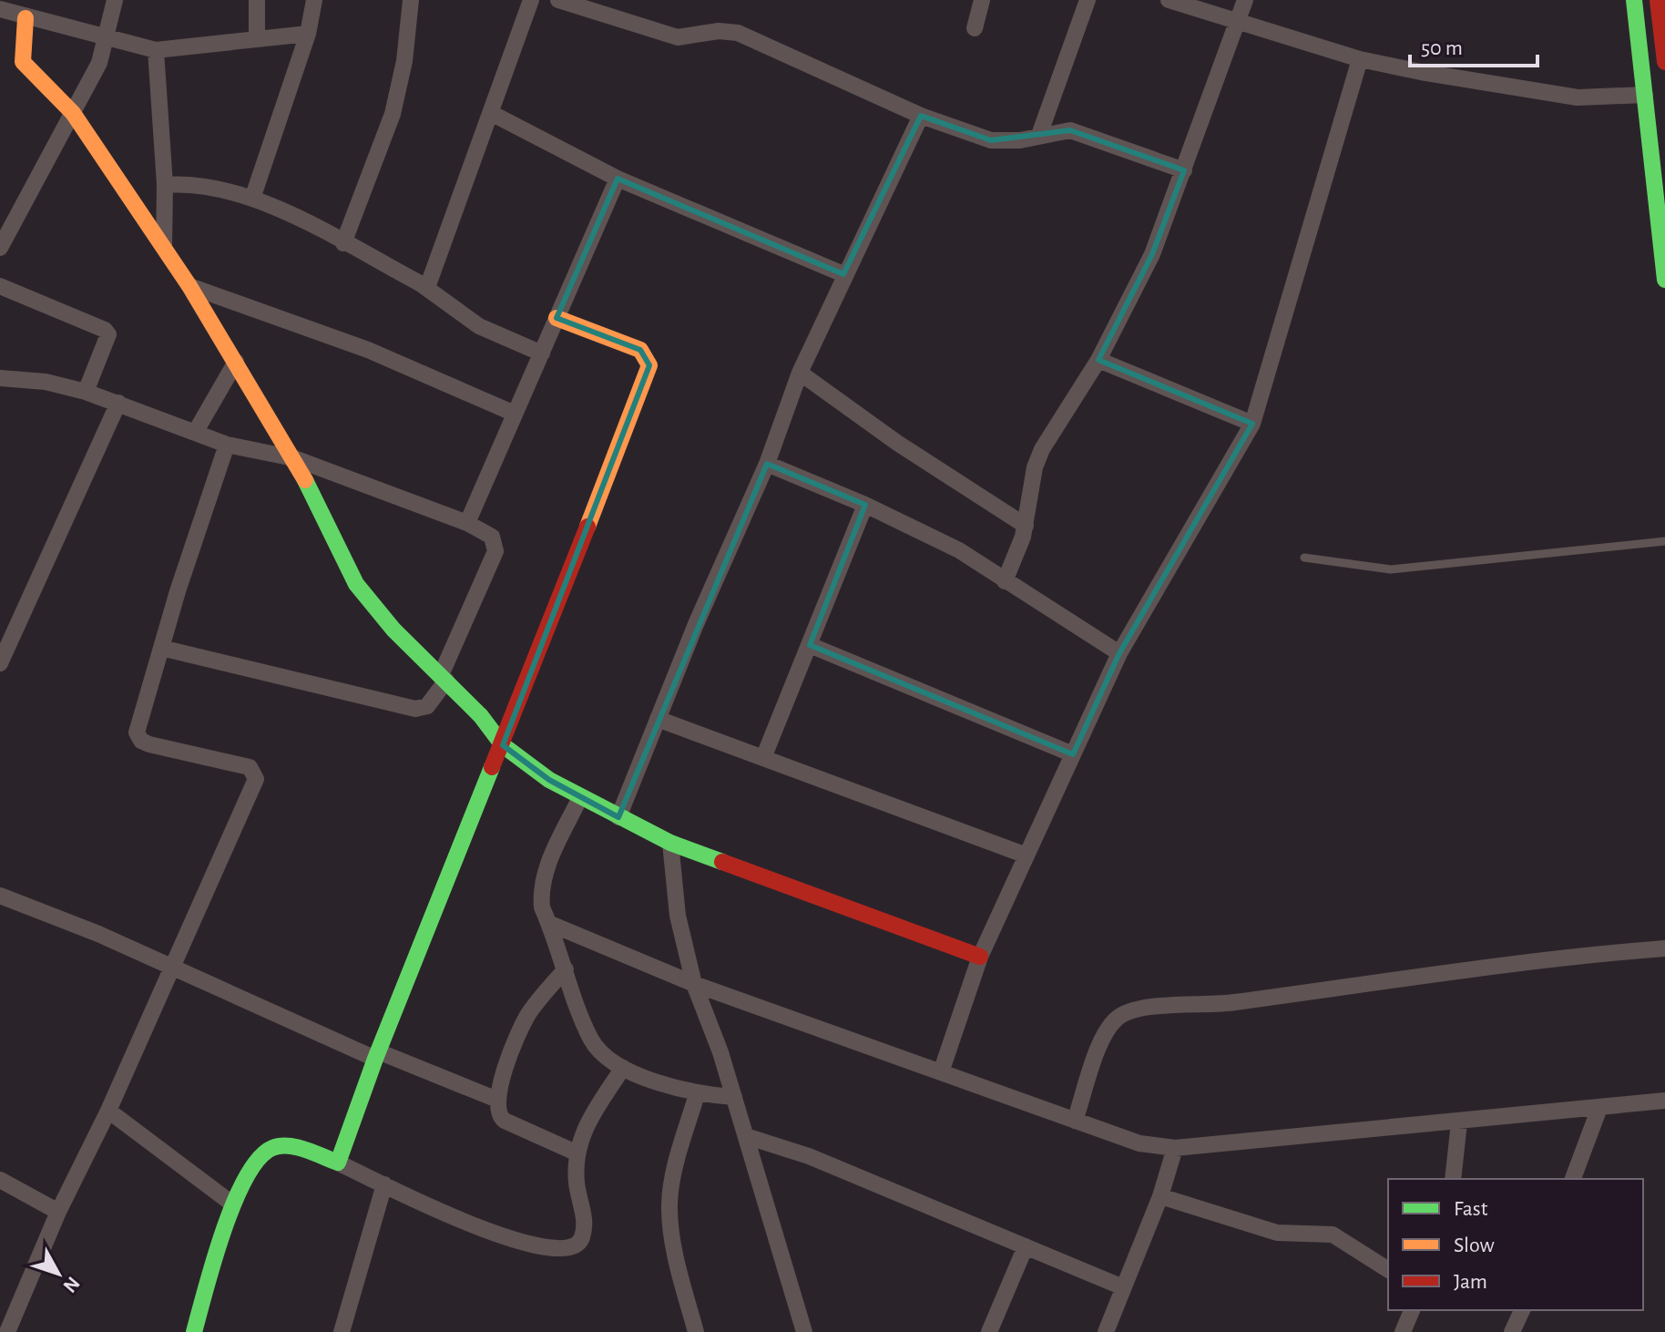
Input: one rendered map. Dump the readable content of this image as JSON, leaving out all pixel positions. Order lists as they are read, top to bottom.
{
  "legend": ["Fast", "Slow", "Jam"],
  "scale_bar": "50 m",
  "north": "bottom right"
}
